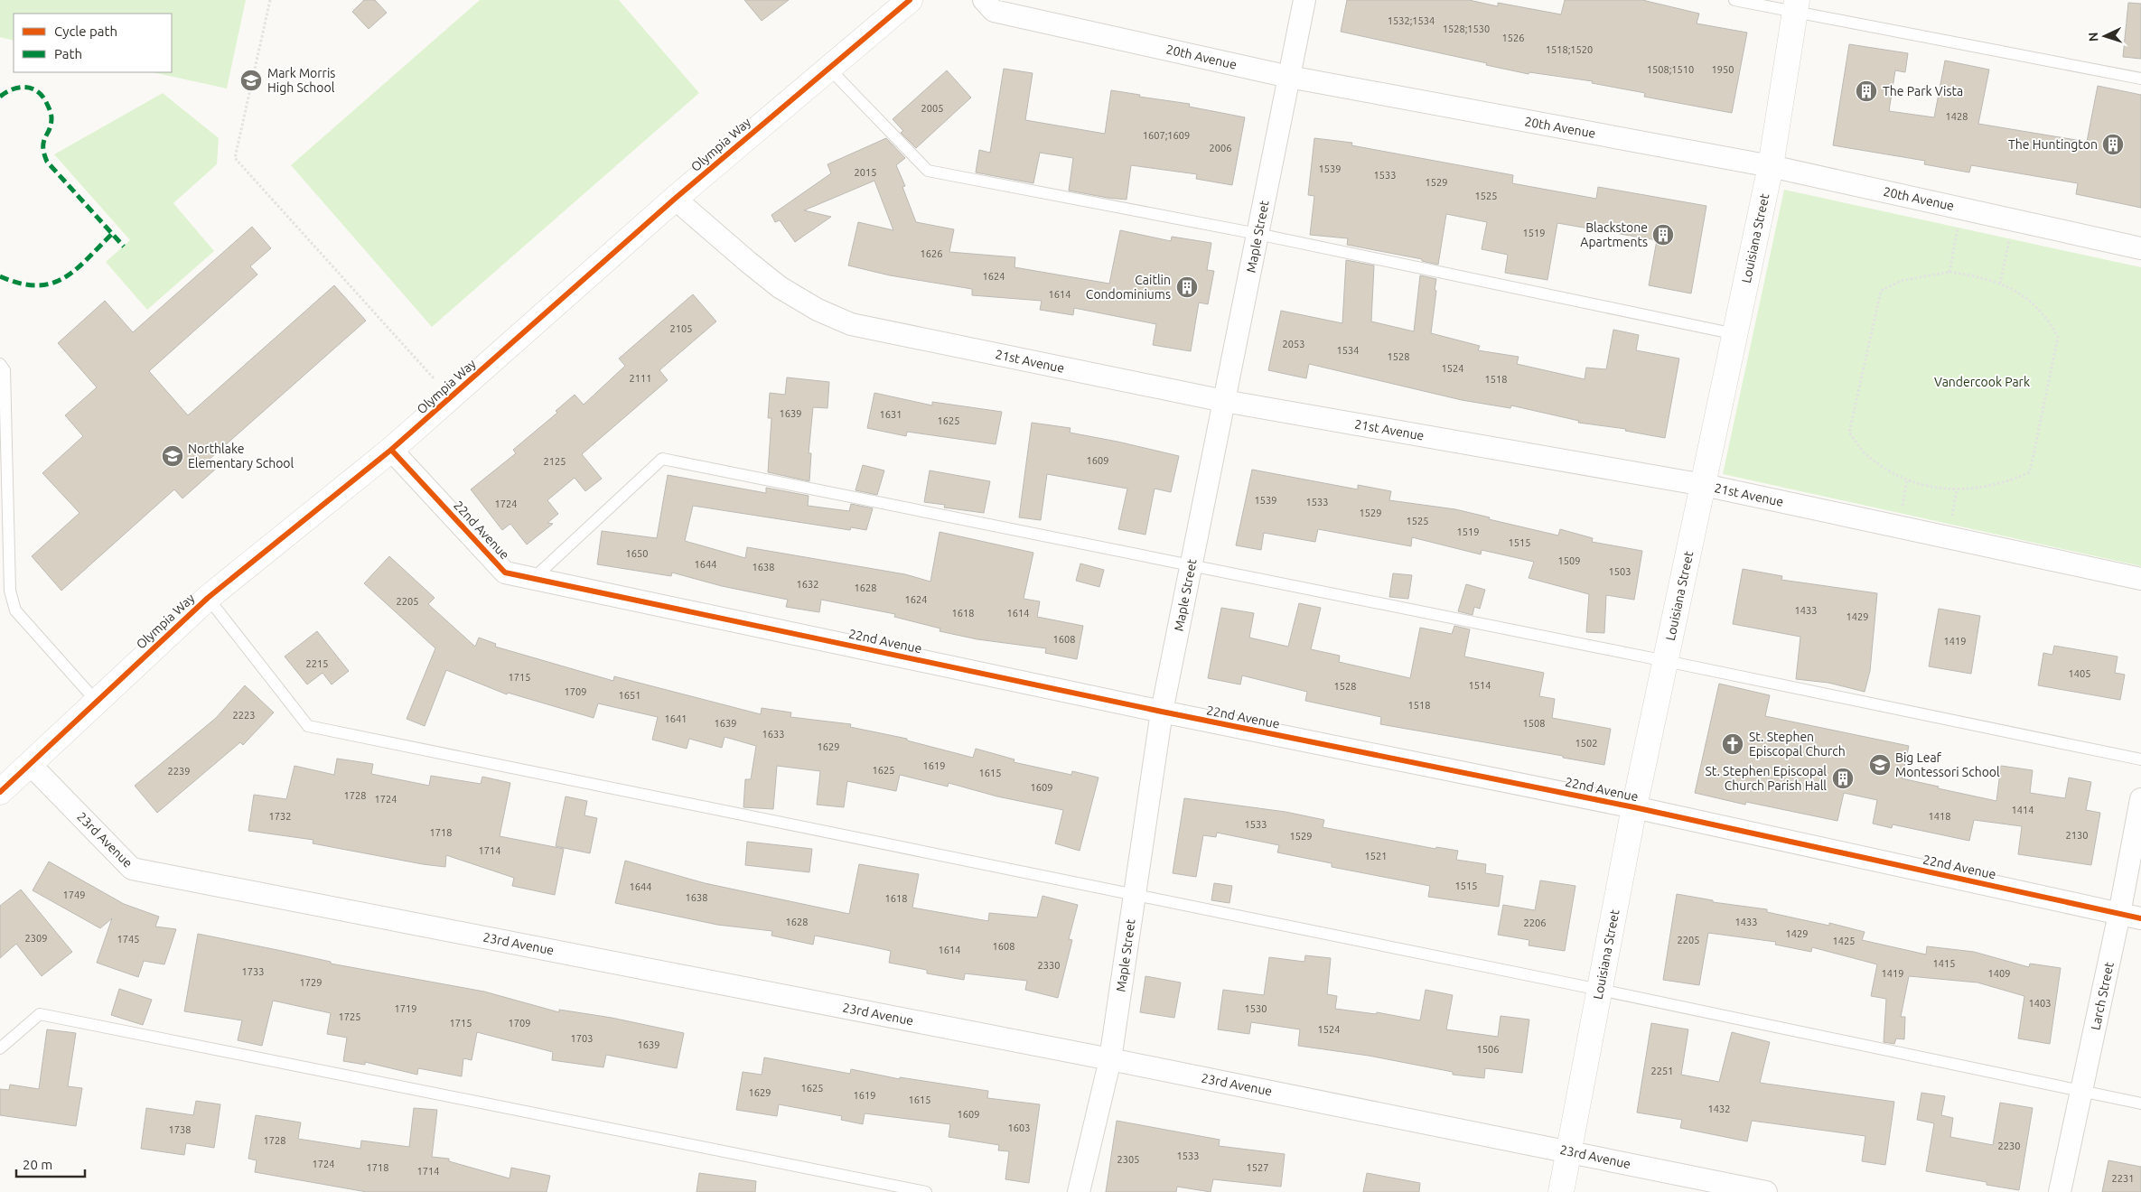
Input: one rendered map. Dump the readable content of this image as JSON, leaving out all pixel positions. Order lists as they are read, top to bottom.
{
  "streets": {
    "street": [
      "20th Avenue",
      "Olympia Way",
      "Maple Street",
      "Louisiana Street",
      "21st Avenue",
      "22nd Avenue",
      "23rd Avenue",
      "Larch Street"
    ]
  },
  "crossings": [
    ["20th Avenue", "Maple Street"],
    ["20th Avenue", "Louisiana Street"],
    ["Olympia Way", "21st Avenue"],
    ["Olympia Way", "22nd Avenue"],
    ["Olympia Way", "23rd Avenue"],
    ["Maple Street", "21st Avenue"],
    ["Maple Street", "22nd Avenue"],
    ["Maple Street", "23rd Avenue"],
    ["Louisiana Street", "21st Avenue"],
    ["Louisiana Street", "22nd Avenue"],
    ["Louisiana Street", "23rd Avenue"],
    ["22nd Avenue", "Larch Street"]
  ],
  "parks": ["Vandercook Park"],
  "places": {
    "school or university": ["Mark Morris High School", "Northlake Elementary School", "Big Leaf Montessori School"],
    "building": [
      "The Park Vista",
      "The Huntington",
      "Blackstone Apartments",
      "Caitlin Condominiums",
      "St. Stephen Episcopal Church Parish Hall"
    ],
    "church": ["St. Stephen Episcopal Church"]
  },
  "house_numbers": [
    "1532;1534",
    "1528;1530",
    "1526",
    "1518;1520",
    "1508;1510",
    "1950",
    "2005",
    "1428",
    "1607;1609",
    "2006",
    "1539",
    "2015",
    "1533",
    "1529",
    "1525",
    "1519",
    "1626",
    "1624",
    "1614",
    "2105",
    "2053",
    "1534",
    "1528",
    "1524",
    "2111",
    "1518",
    "1639",
    "1631",
    "1625",
    "1609",
    "2125",
    "1539",
    "1533",
    "1724",
    "1529",
    "1525",
    "1519",
    "1515",
    "1650",
    "1509",
    "1644",
    "1638",
    "1503",
    "1632",
    "1628",
    "1624",
    "2205",
    "1433",
    "1618",
    "1614",
    "1429",
    "1608",
    "1419",
    "2215",
    "1405",
    "1715",
    "1514",
    "1528",
    "1709",
    "1651",
    "1518",
    "2223",
    "1641",
    "1639",
    "1508",
    "1633",
    "1502",
    "1629",
    "1619",
    "1625",
    "2239",
    "1615",
    "1609",
    "1728",
    "1724",
    "1414",
    "1732",
    "1418",
    "1533",
    "1718",
    "2130",
    "1529",
    "1714",
    "1521",
    "1515",
    "1644",
    "1749",
    "1638",
    "1618",
    "1628",
    "1433",
    "2206",
    "1429",
    "2309",
    "1745",
    "2205",
    "1425",
    "1608",
    "1614",
    "1415",
    "2330",
    "1733",
    "1419",
    "1409",
    "1729",
    "1403",
    "1719",
    "1530",
    "1725",
    "1715",
    "1709",
    "1524",
    "1703",
    "1639",
    "1506",
    "2251",
    "1625",
    "1629",
    "1619",
    "1615",
    "1432",
    "1609",
    "1603",
    "1738",
    "1728",
    "2230",
    "1533",
    "2305",
    "1724",
    "1718",
    "1527",
    "1714",
    "2231"
  ],
  "legend": ["Cycle path", "Path"],
  "scale_bar": "20 m",
  "north": "left"
}
